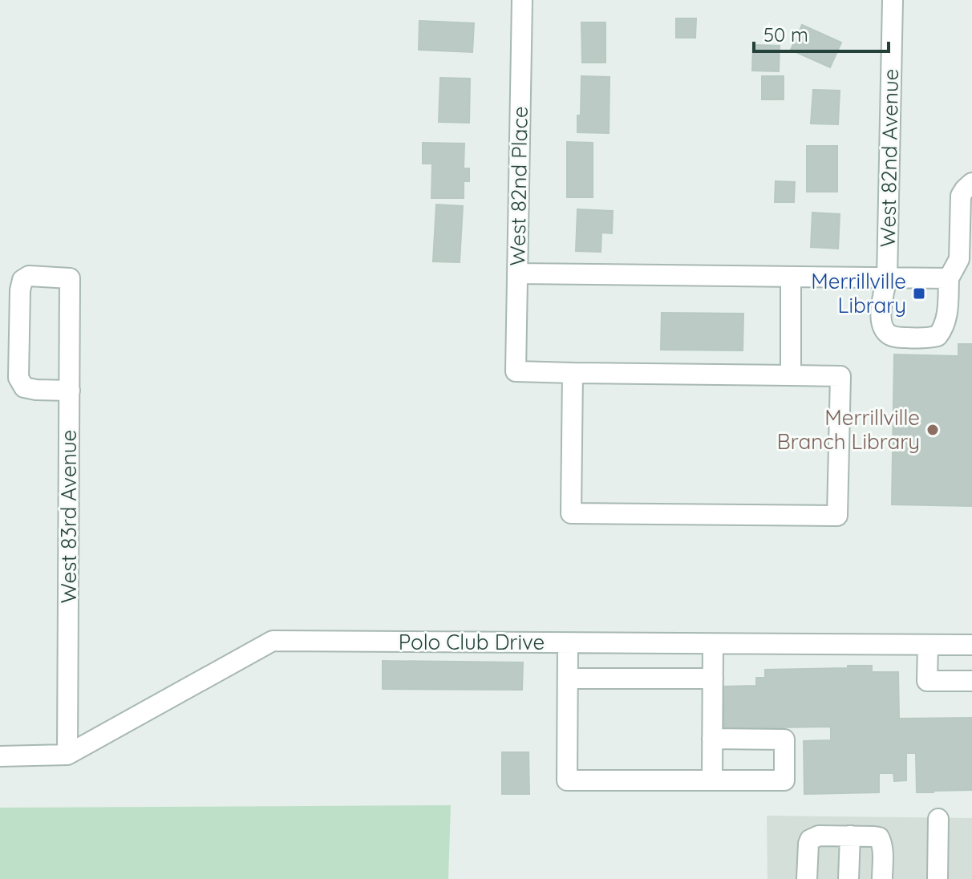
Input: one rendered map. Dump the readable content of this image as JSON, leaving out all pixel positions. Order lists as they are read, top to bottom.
{
  "streets": {
    "street": [
      "West 82nd Avenue",
      "West 82nd Place",
      "West 83rd Avenue",
      "Polo Club Drive"
    ]
  },
  "crossings": [
    ["West 83rd Avenue", "Polo Club Drive"]
  ],
  "places": {
    "transit": ["Merrillville Library"],
    "other": ["Merrillville Branch Library"]
  },
  "scale_bar": "50 m"
}
